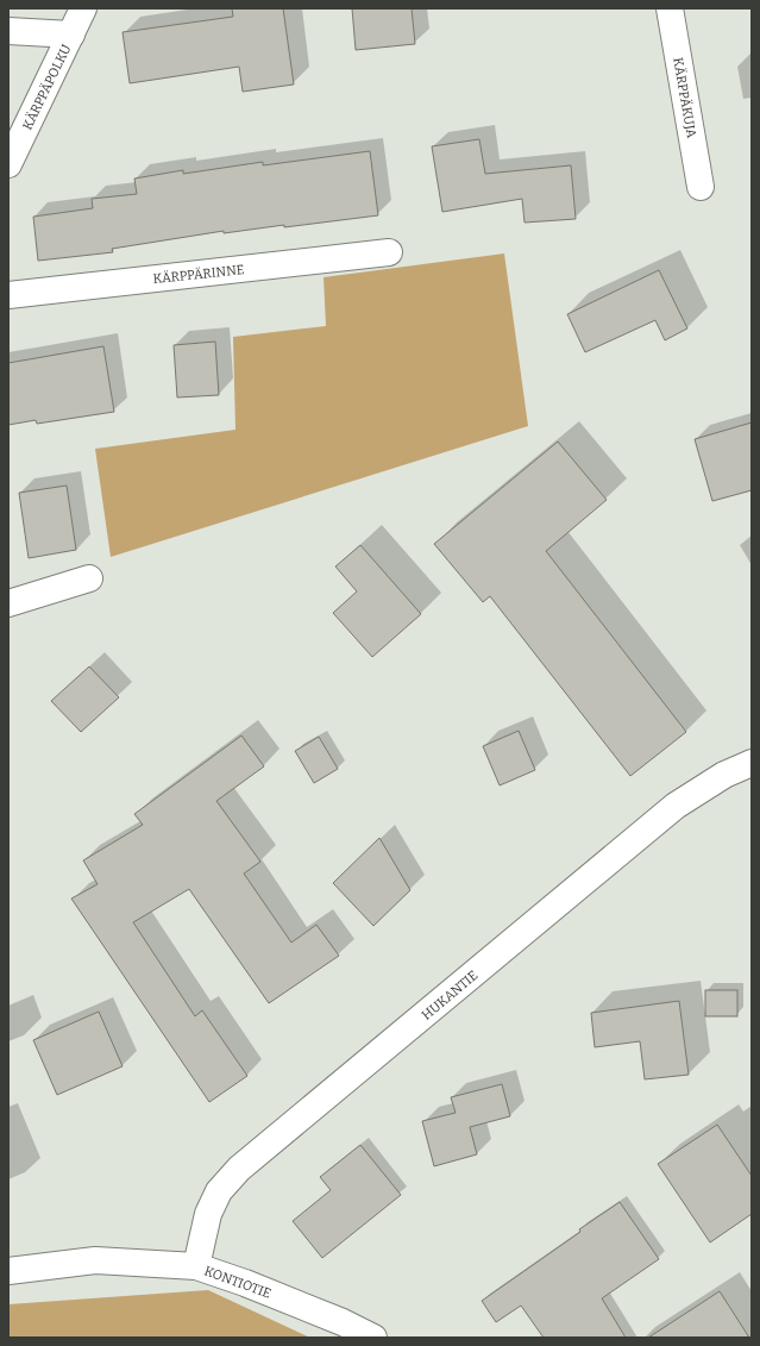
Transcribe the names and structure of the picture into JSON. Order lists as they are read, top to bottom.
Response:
{
  "streets": {
    "street": [
      "KÄRPPÄPOLKU",
      "KÄRPPÄKUJA",
      "KÄRPPÄRINNE",
      "HUKANTIE",
      "KONTIOTIE"
    ]
  },
  "crossings": [
    ["HUKANTIE", "KONTIOTIE"]
  ]
}
